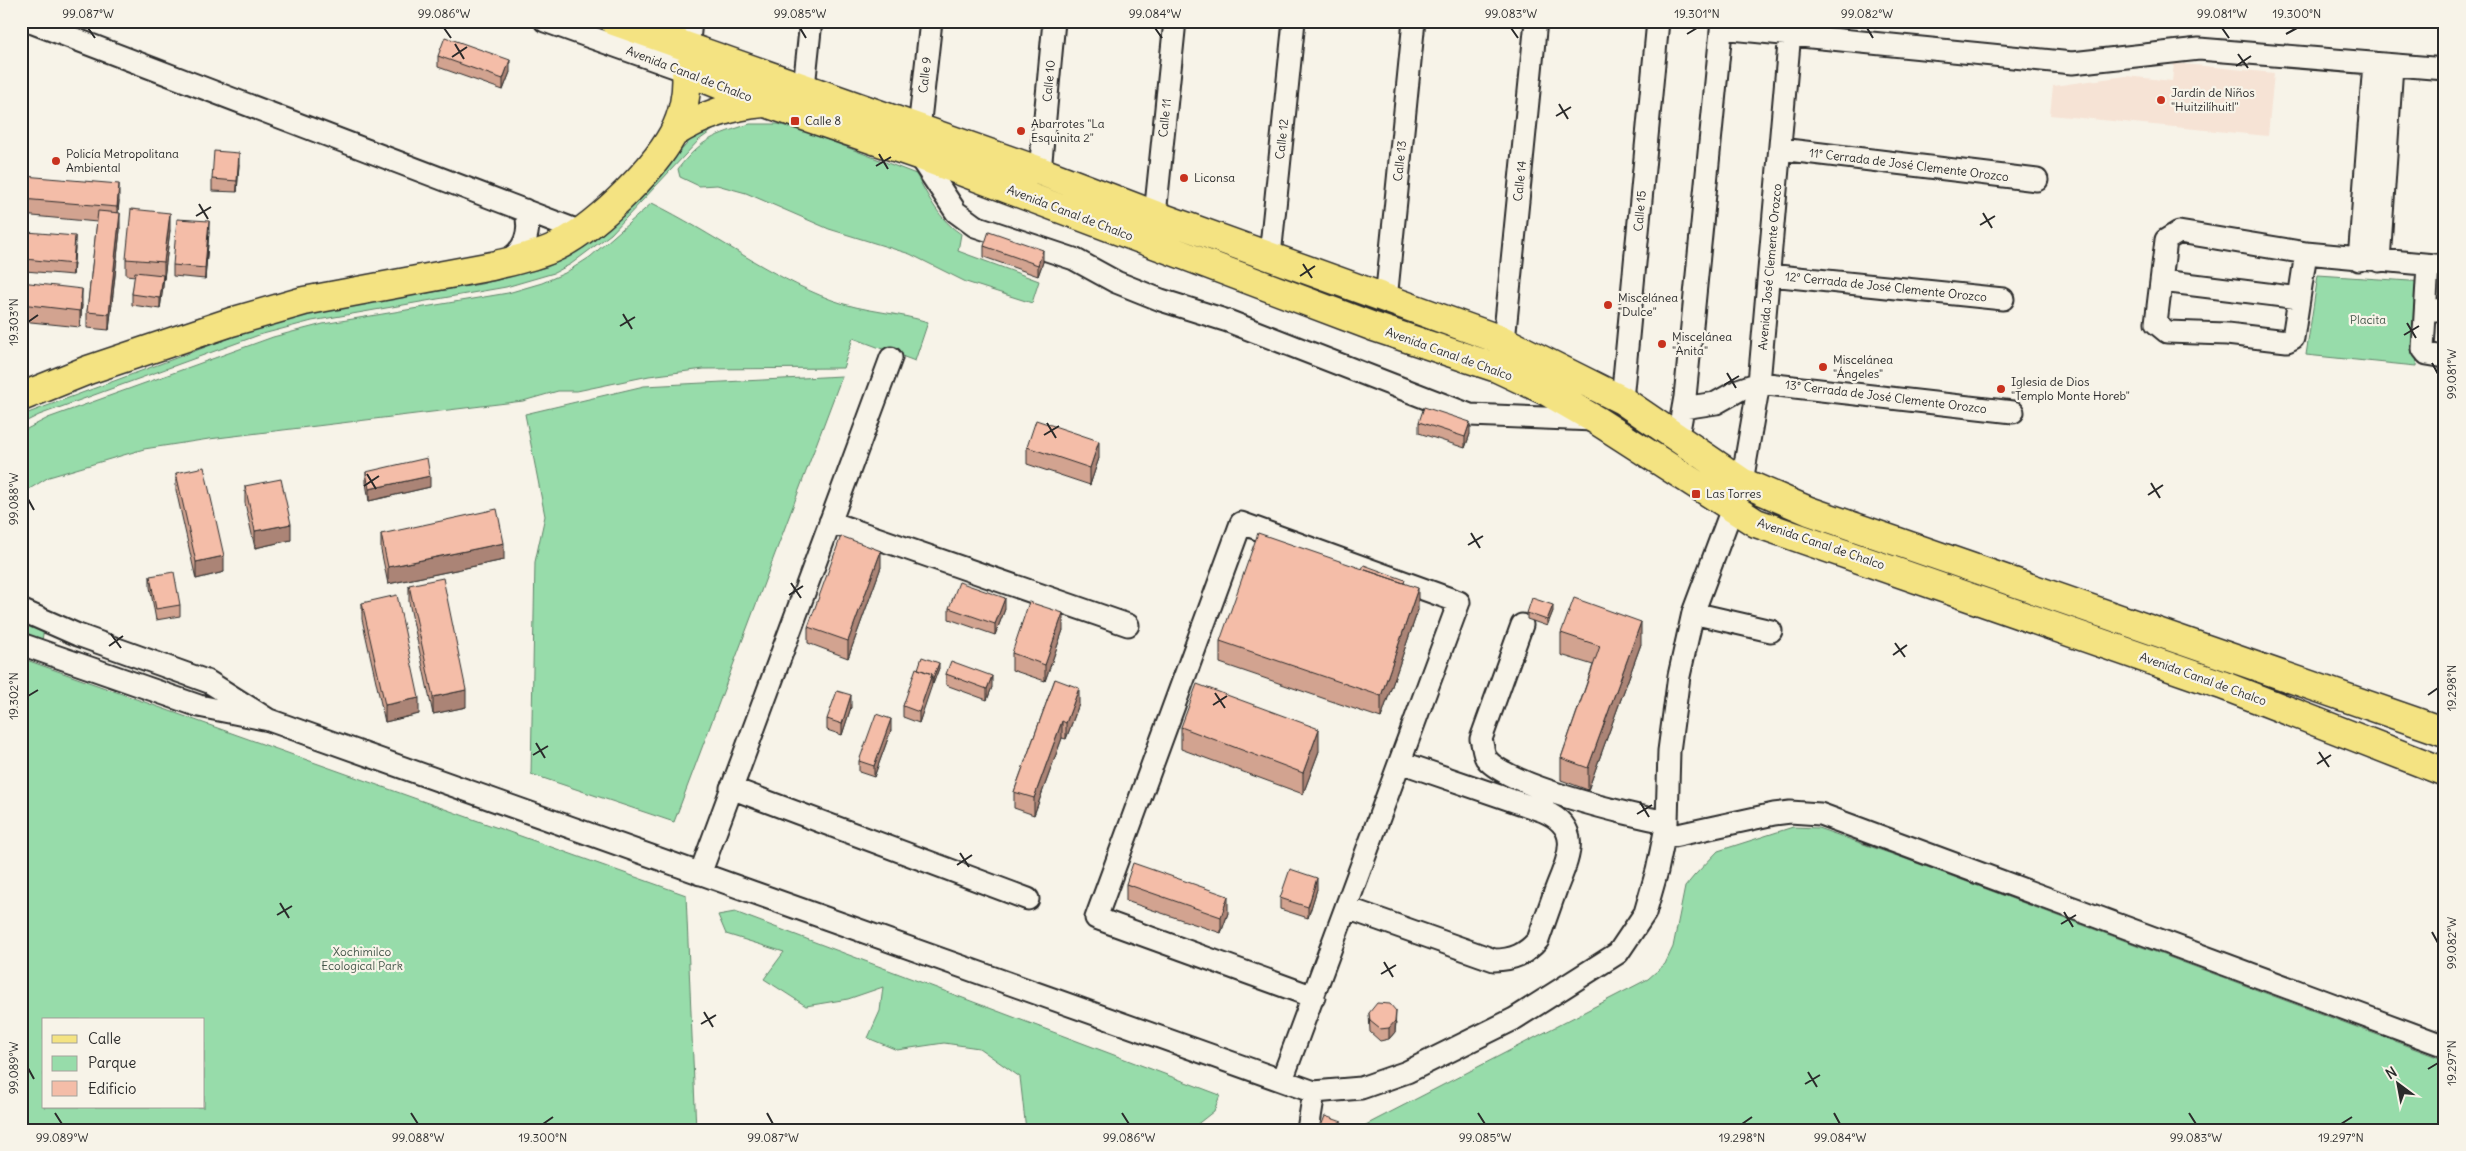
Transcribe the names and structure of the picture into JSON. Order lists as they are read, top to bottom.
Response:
{
  "streets": {
    "main road": ["Avenida Canal de Chalco"],
    "street": [
      "Calle 9",
      "Calle 10",
      "Calle 11",
      "Calle 12",
      "Calle 13",
      "11° Cerrada de José Clemente Orozco",
      "Calle 14",
      "Calle 15",
      "Avenida José Clemente Orozco",
      "12° Cerrada de José Clemente Orozco",
      "13° Cerrada de José Clemente Orozco"
    ]
  },
  "crossings": [
    ["Avenida Canal de Chalco", "Calle 9"],
    ["Avenida Canal de Chalco", "Calle 10"],
    ["Avenida Canal de Chalco", "Calle 11"],
    ["Avenida Canal de Chalco", "Calle 12"],
    ["Avenida Canal de Chalco", "Calle 13"],
    ["Avenida Canal de Chalco", "Calle 14"],
    ["Avenida Canal de Chalco", "Calle 15"],
    ["Avenida Canal de Chalco", "Avenida José Clemente Orozco"],
    ["11° Cerrada de José Clemente Orozco", "Avenida José Clemente Orozco"],
    ["Avenida José Clemente Orozco", "12° Cerrada de José Clemente Orozco"],
    ["Avenida José Clemente Orozco", "13° Cerrada de José Clemente Orozco"]
  ],
  "parks": ["Placita", "Xochimilco Ecological Park"],
  "places": {
    "other": [
      "Jardín de Niños \"Huitzilíhuitl\"",
      "Abarrotes \"La Esquinita 2\"",
      "Policía Metropolitana Ambiental",
      "Liconsa",
      "Miscelánea \"Dulce\"",
      "Miscelánea \"Anita\"",
      "Miscelánea \"Ángeles\"",
      "Iglesia de Dios \"Templo Monte Horeb\""
    ],
    "transit": ["Calle 8", "Las Torres"]
  },
  "legend": ["Calle", "Parque", "Edificio"],
  "north": "top left",
  "coordinates": [
    "99.087°W",
    "99.086°W",
    "99.085°W",
    "99.084°W",
    "99.083°W",
    "19.301°N",
    "99.082°W",
    "99.081°W",
    "19.300°N",
    "19.303°N",
    "99.088°W",
    "19.298°N",
    "19.302°N",
    "19.297°N",
    "99.089°W"
  ]
}
